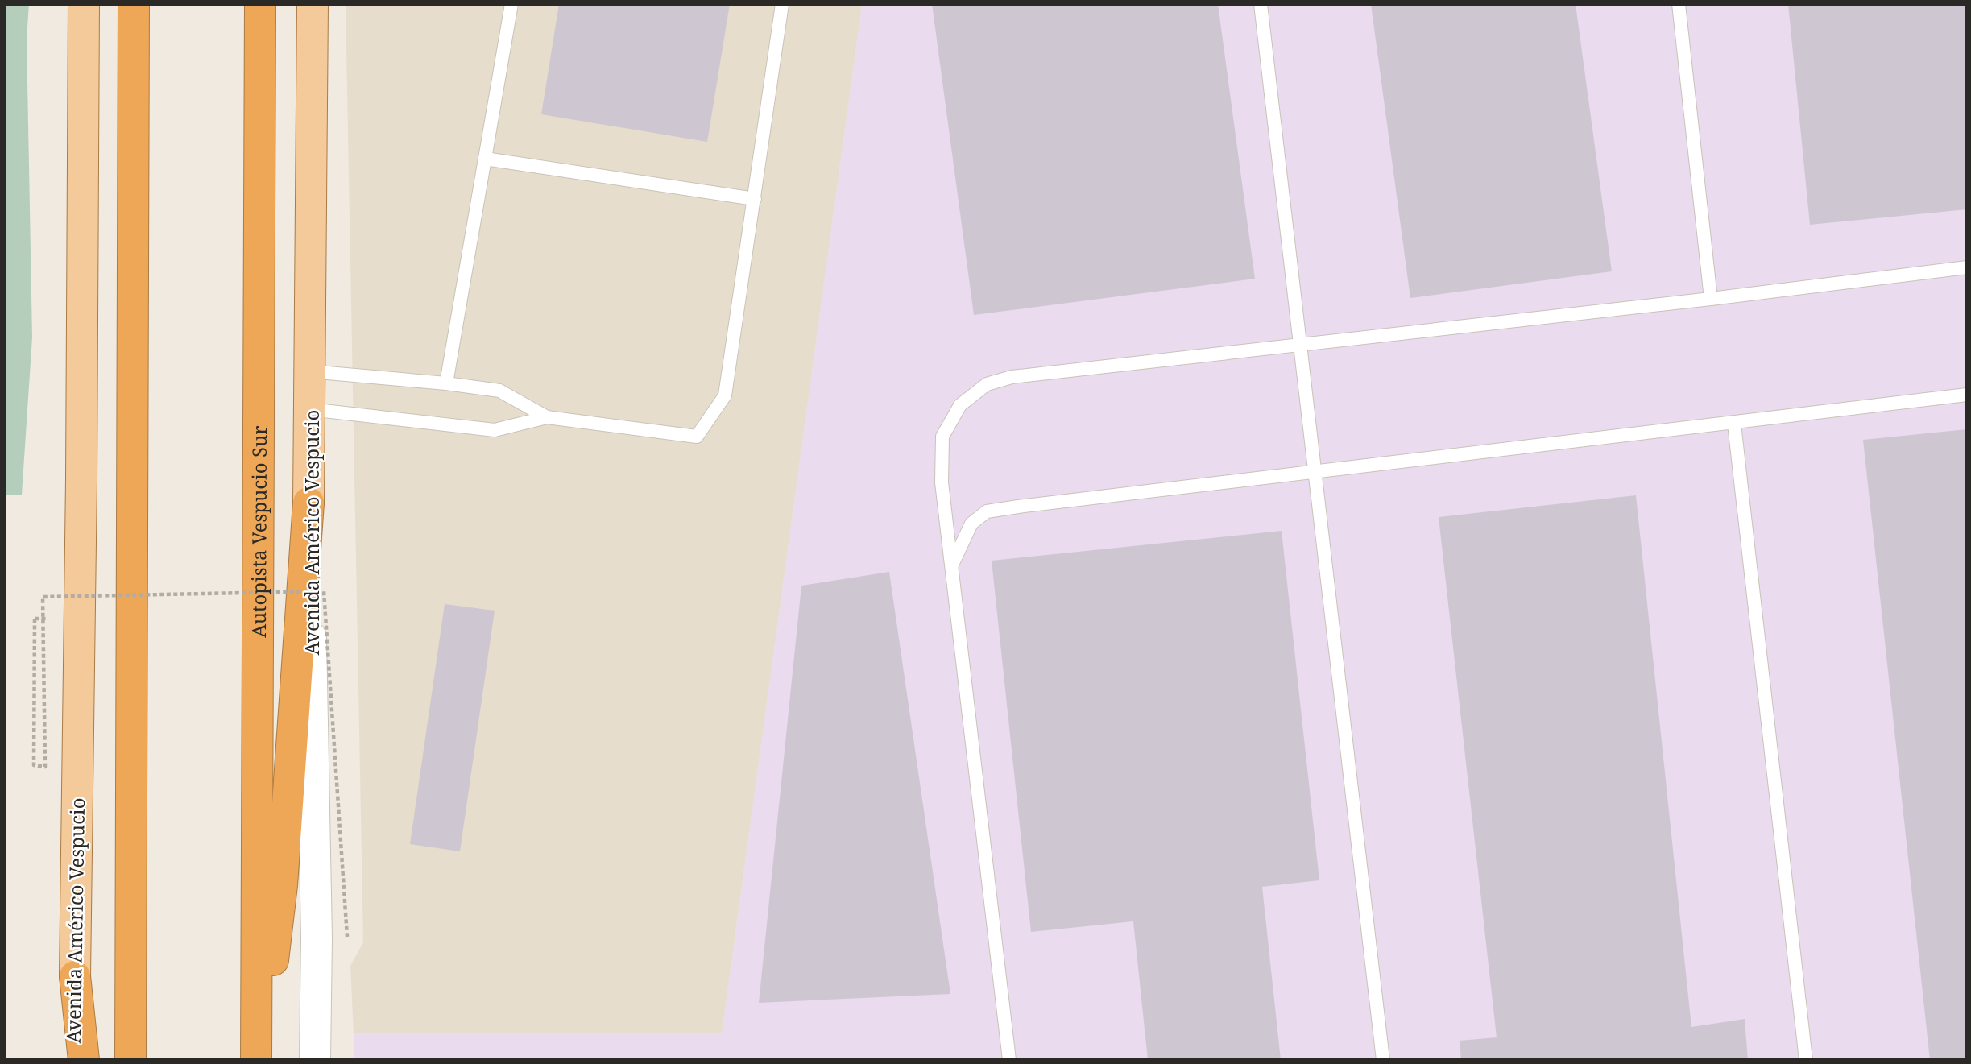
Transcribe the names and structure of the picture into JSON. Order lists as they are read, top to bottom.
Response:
{
  "streets": {
    "highway": ["Autopista Vespucio Sur"],
    "main road": ["Avenida Américo Vespucio"]
  }
}
